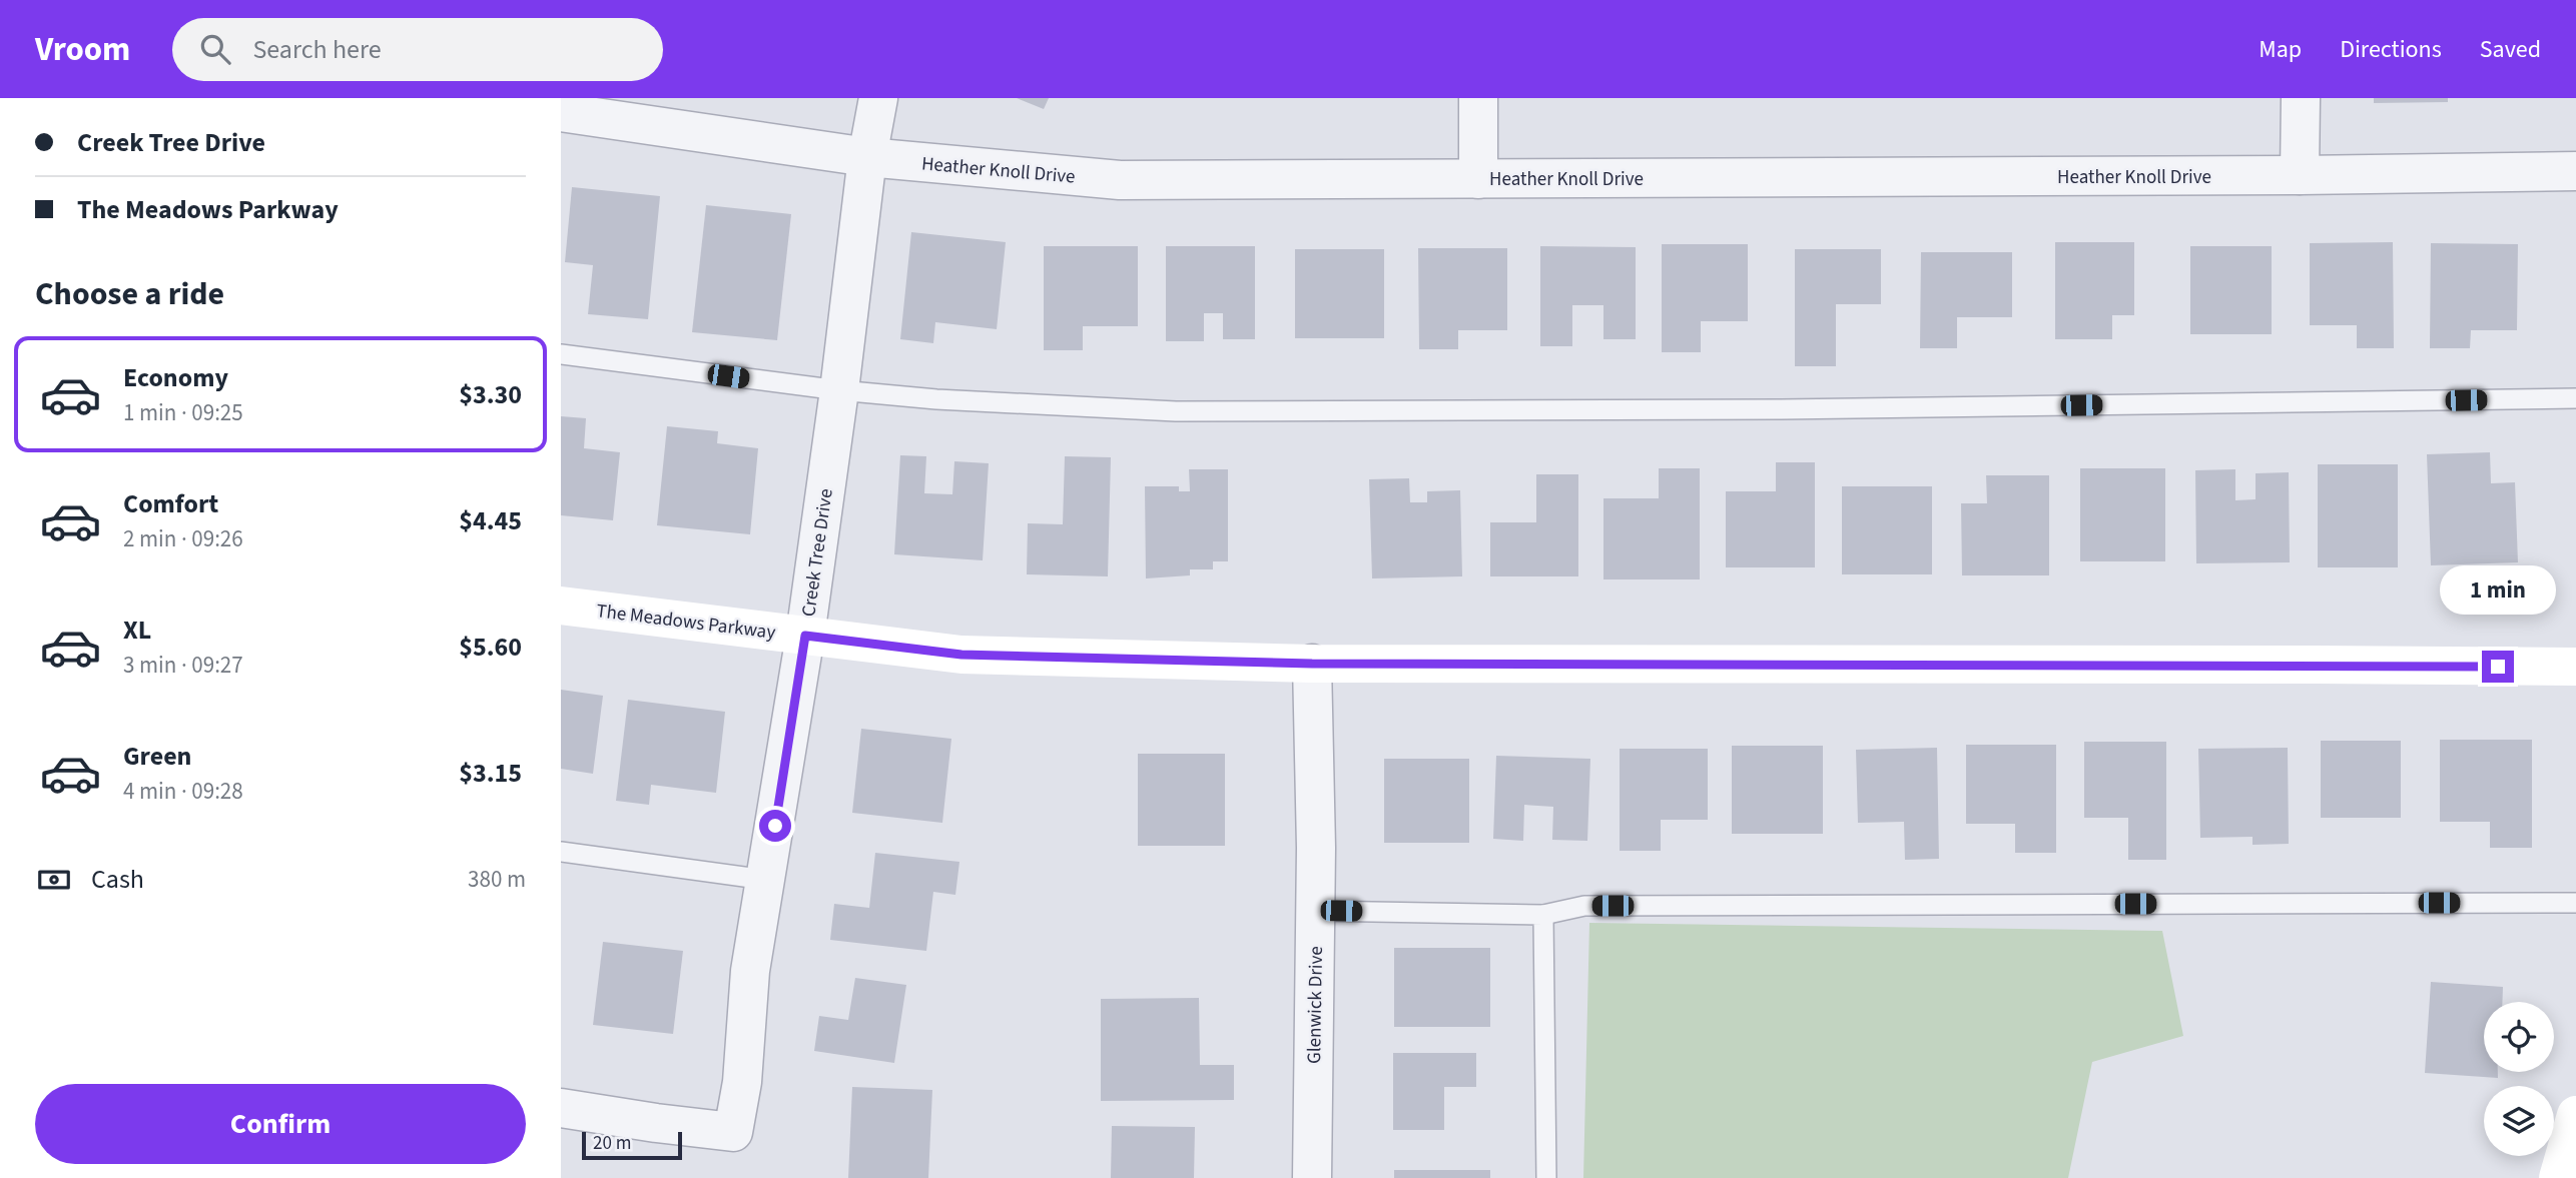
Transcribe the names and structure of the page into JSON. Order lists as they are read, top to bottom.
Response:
{
  "streets": {
    "street": [
      "Heather Knoll Drive",
      "Creek Tree Drive",
      "The Meadows Parkway",
      "Glenwick Drive"
    ]
  },
  "crossings": [
    ["Heather Knoll Drive", "Creek Tree Drive"],
    ["Creek Tree Drive", "The Meadows Parkway"],
    ["The Meadows Parkway", "Glenwick Drive"]
  ],
  "scale_bar": "20 m",
  "page": {
    "header": "Vroom",
    "search": "Search here",
    "nav": ["Map", "Directions", "Saved"],
    "banner": ["Creek Tree Drive", "The Meadows Parkway"],
    "heading": "Choose a ride",
    "list": [
      {
        "name": "Economy",
        "note": "1 min · 09:25",
        "value": "$3.30"
      },
      {
        "name": "Comfort",
        "note": "2 min · 09:26",
        "value": "$4.45"
      },
      {
        "name": "XL",
        "note": "3 min · 09:27",
        "value": "$5.60"
      },
      {
        "name": "Green",
        "note": "4 min · 09:28",
        "value": "$3.15"
      }
    ],
    "bubble": "1 min",
    "pay": ["Cash", "380 m"],
    "buttons": "Confirm",
    "scale": "20 m"
  }
}
